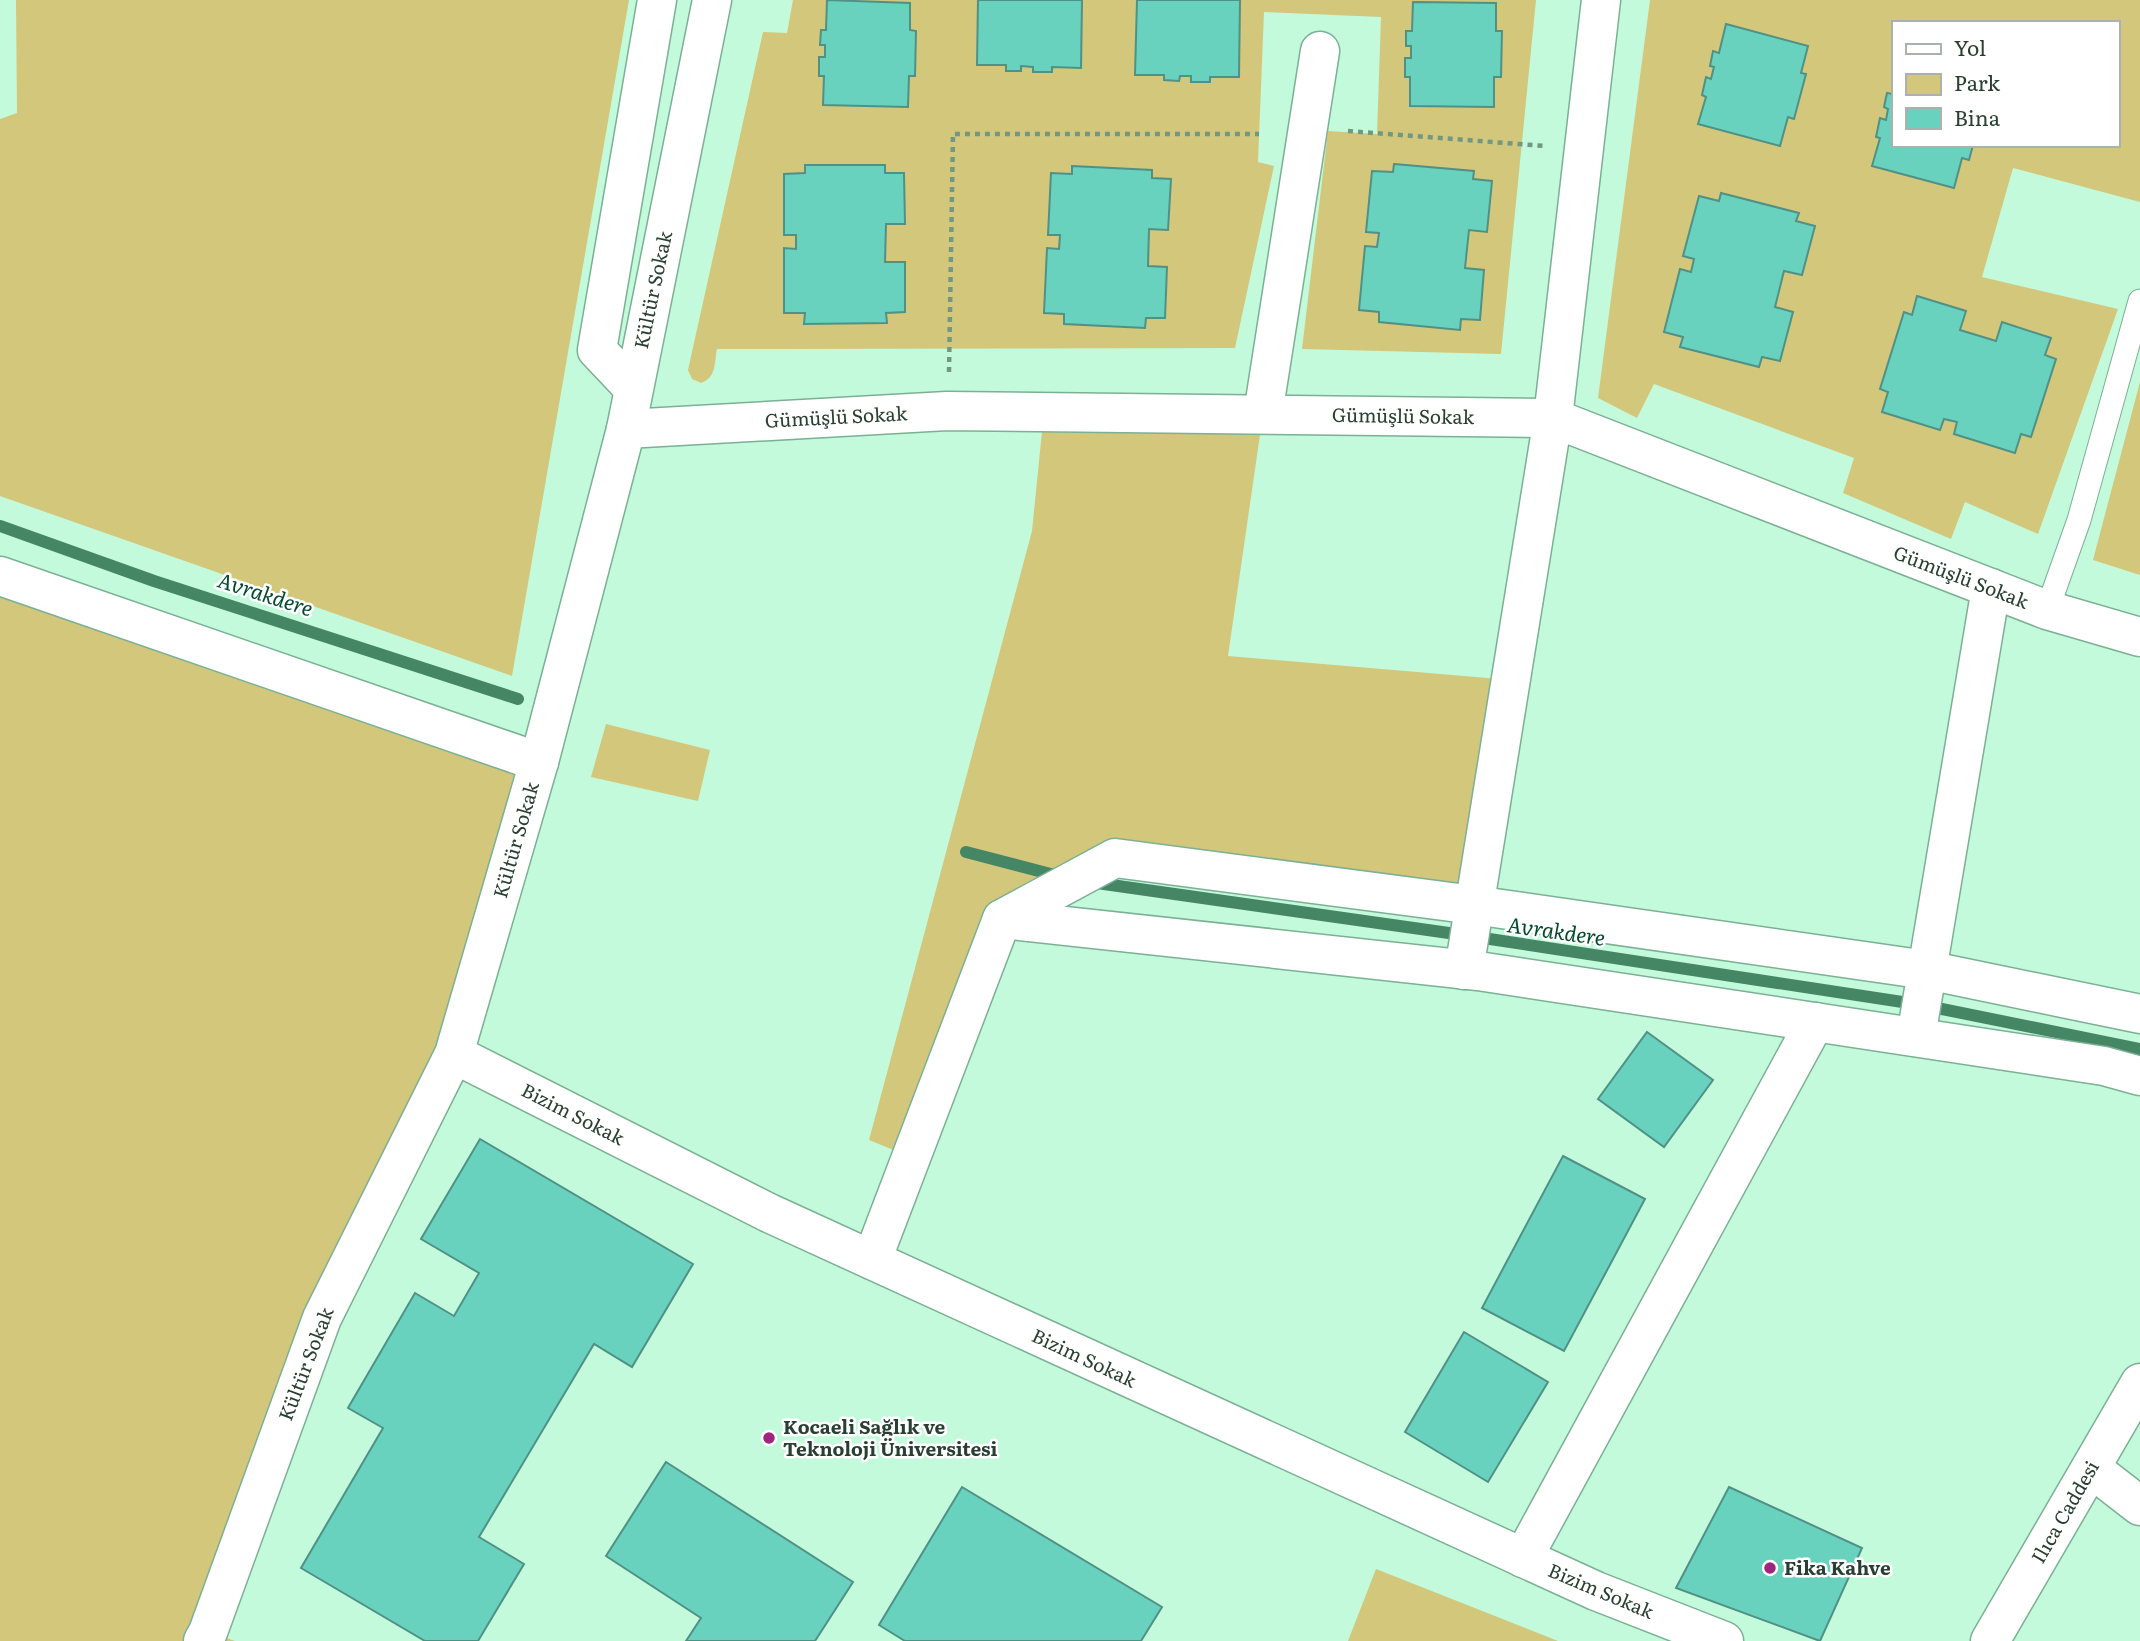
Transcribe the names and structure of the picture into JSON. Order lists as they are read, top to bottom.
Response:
{
  "streets": {
    "street": [
      "Kültür Sokak",
      "Gümüşlü Sokak",
      "Bizim Sokak",
      "Ilıca Caddesi"
    ]
  },
  "crossings": [
    ["Kültür Sokak", "Gümüşlü Sokak"],
    ["Kültür Sokak", "Bizim Sokak"]
  ],
  "water": ["Avrakdere"],
  "places": ["Kocaeli Sağlık ve Teknoloji Üniversitesi", "Fika Kahve"],
  "legend": ["Yol", "Park", "Bina"]
}
